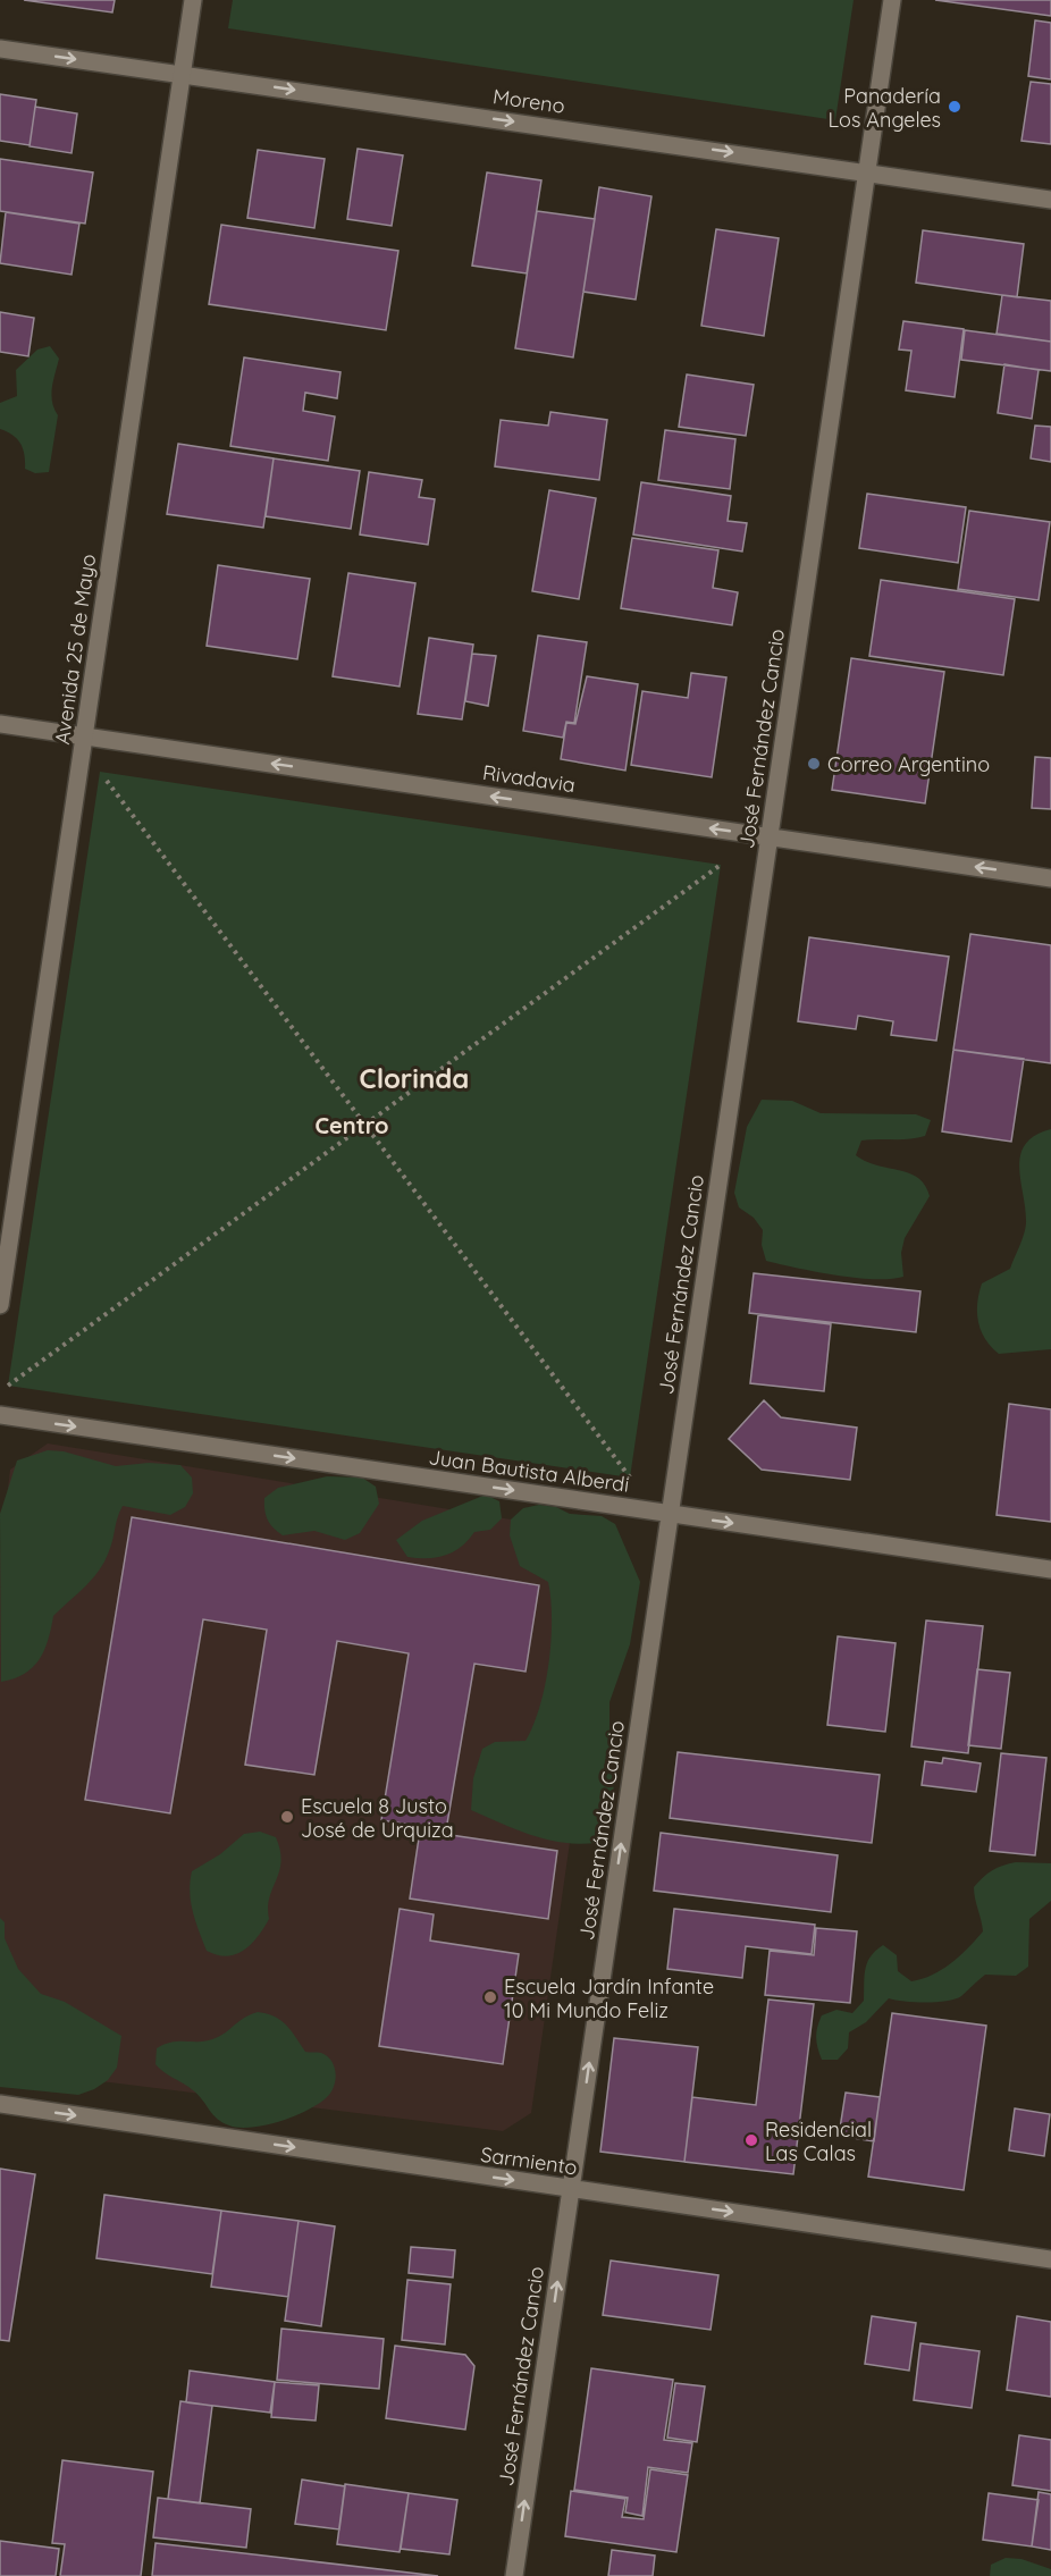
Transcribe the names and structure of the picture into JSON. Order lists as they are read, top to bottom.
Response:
{
  "streets": {
    "street": [
      "Moreno",
      "Avenida 25 de Mayo",
      "José Fernández Cancio",
      "Rivadavia",
      "Juan Bautista Alberdi",
      "Sarmiento"
    ]
  },
  "crossings": [
    ["Moreno", "Avenida 25 de Mayo"],
    ["Moreno", "José Fernández Cancio"],
    ["Avenida 25 de Mayo", "Rivadavia"],
    ["José Fernández Cancio", "Rivadavia"],
    ["José Fernández Cancio", "Juan Bautista Alberdi"],
    ["José Fernández Cancio", "Sarmiento"]
  ],
  "one_way": [
    "Moreno",
    "José Fernández Cancio",
    "Rivadavia",
    "Juan Bautista Alberdi",
    "Sarmiento"
  ],
  "districts": ["Clorinda", "Centro"],
  "places": [
    "Panadería Los Angeles",
    "Correo Argentino",
    "Escuela 8 Justo José de Urquiza",
    "Escuela Jardín Infante 10 Mi Mundo Feliz",
    "Residencial Las Calas"
  ]
}
